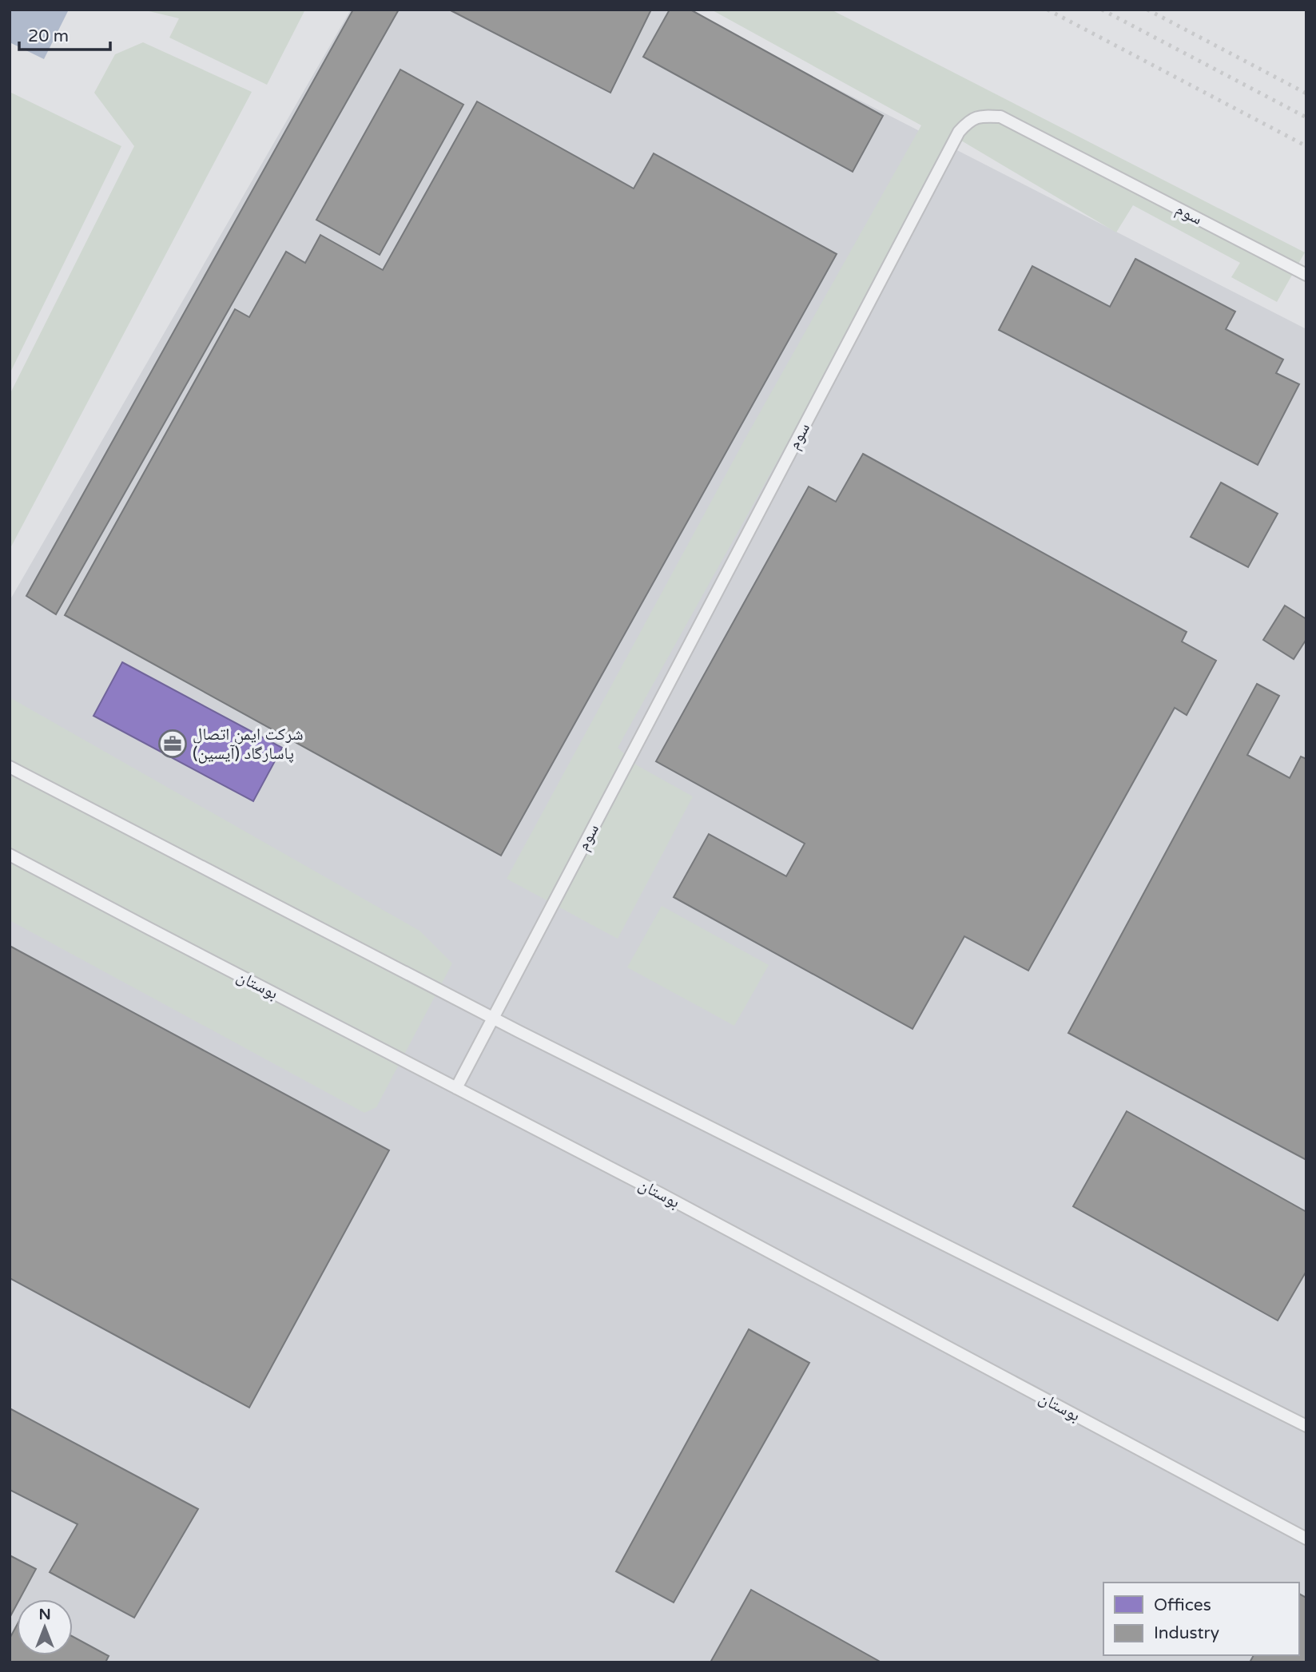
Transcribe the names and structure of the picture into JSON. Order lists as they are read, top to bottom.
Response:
{
  "streets": {
    "lane": ["سوم", "بوستان"]
  },
  "crossings": [
    ["سوم", "بوستان"]
  ],
  "places": {
    "office": ["شرکت ایمن اتصال پاسارگاد (آیسین)"]
  },
  "legend": ["Offices", "Industry"],
  "scale_bar": "20 m",
  "north": "top"
}
